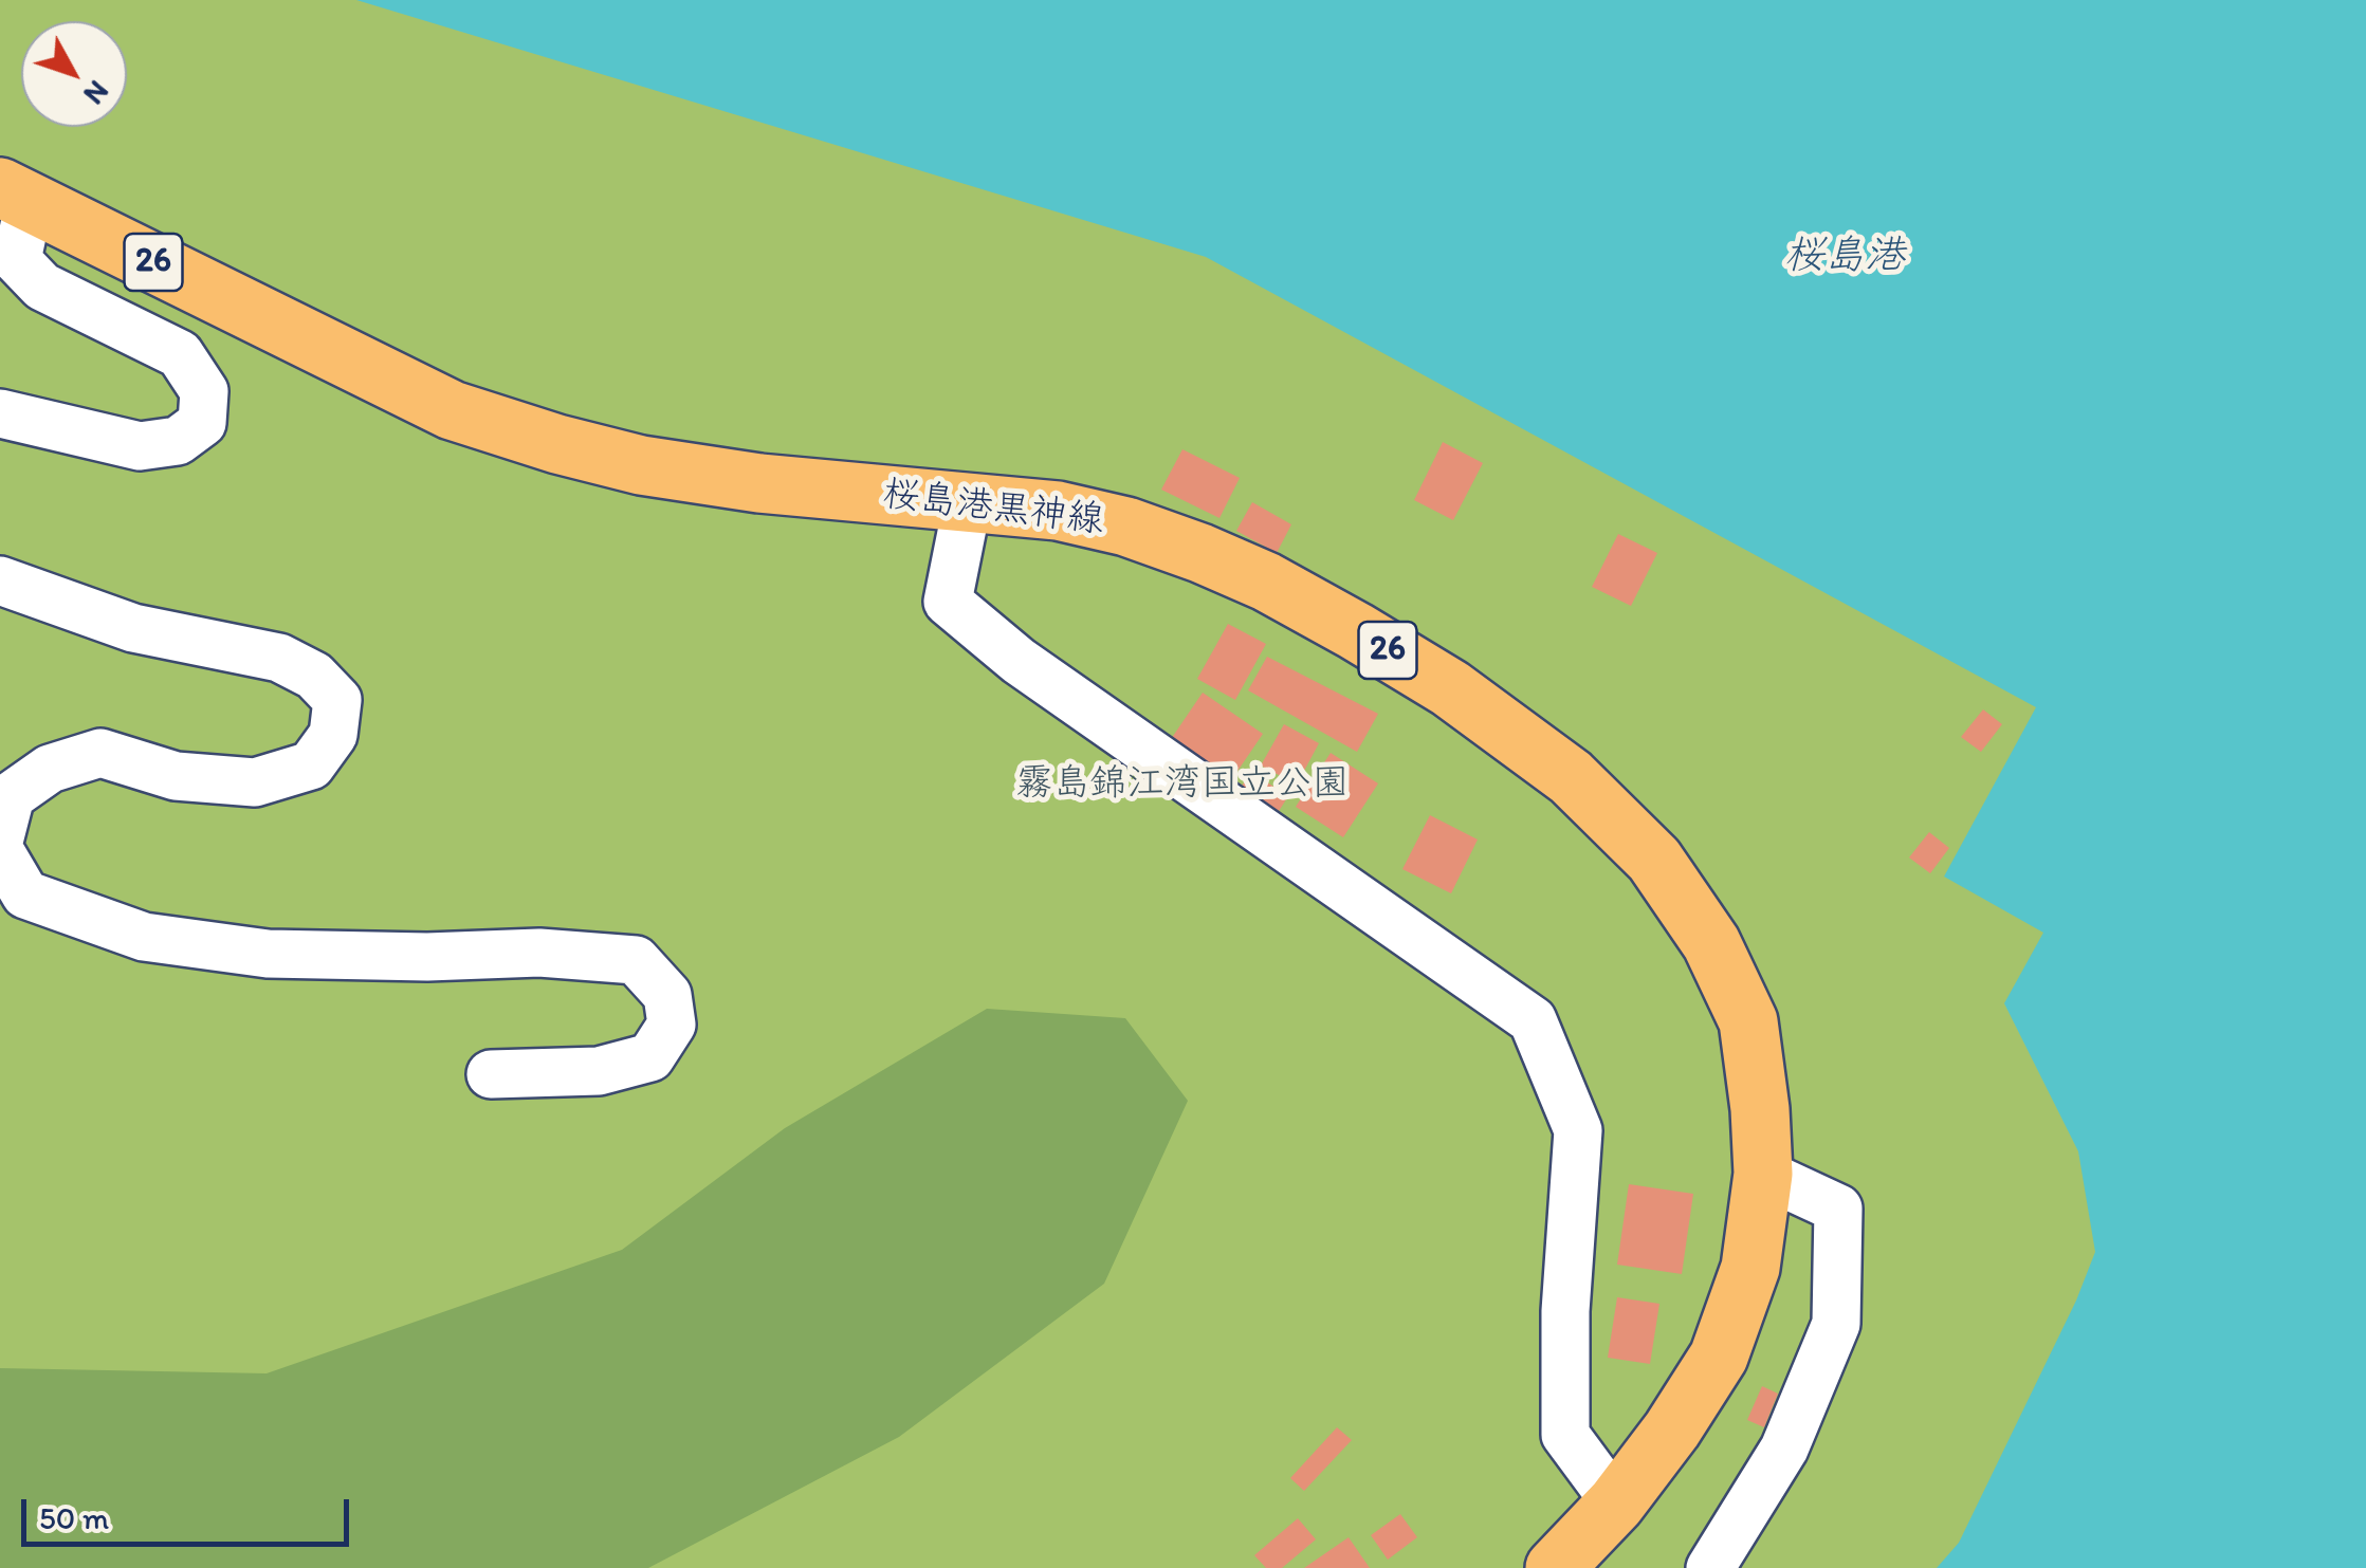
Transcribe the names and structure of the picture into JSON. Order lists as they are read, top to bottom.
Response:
{
  "streets": {
    "main road": ["26", "桜島港黒神線"]
  },
  "water": ["桜島港"],
  "parks": ["霧島錦江湾国立公園"],
  "scale_bar": "50 m",
  "north": "bottom right"
}
